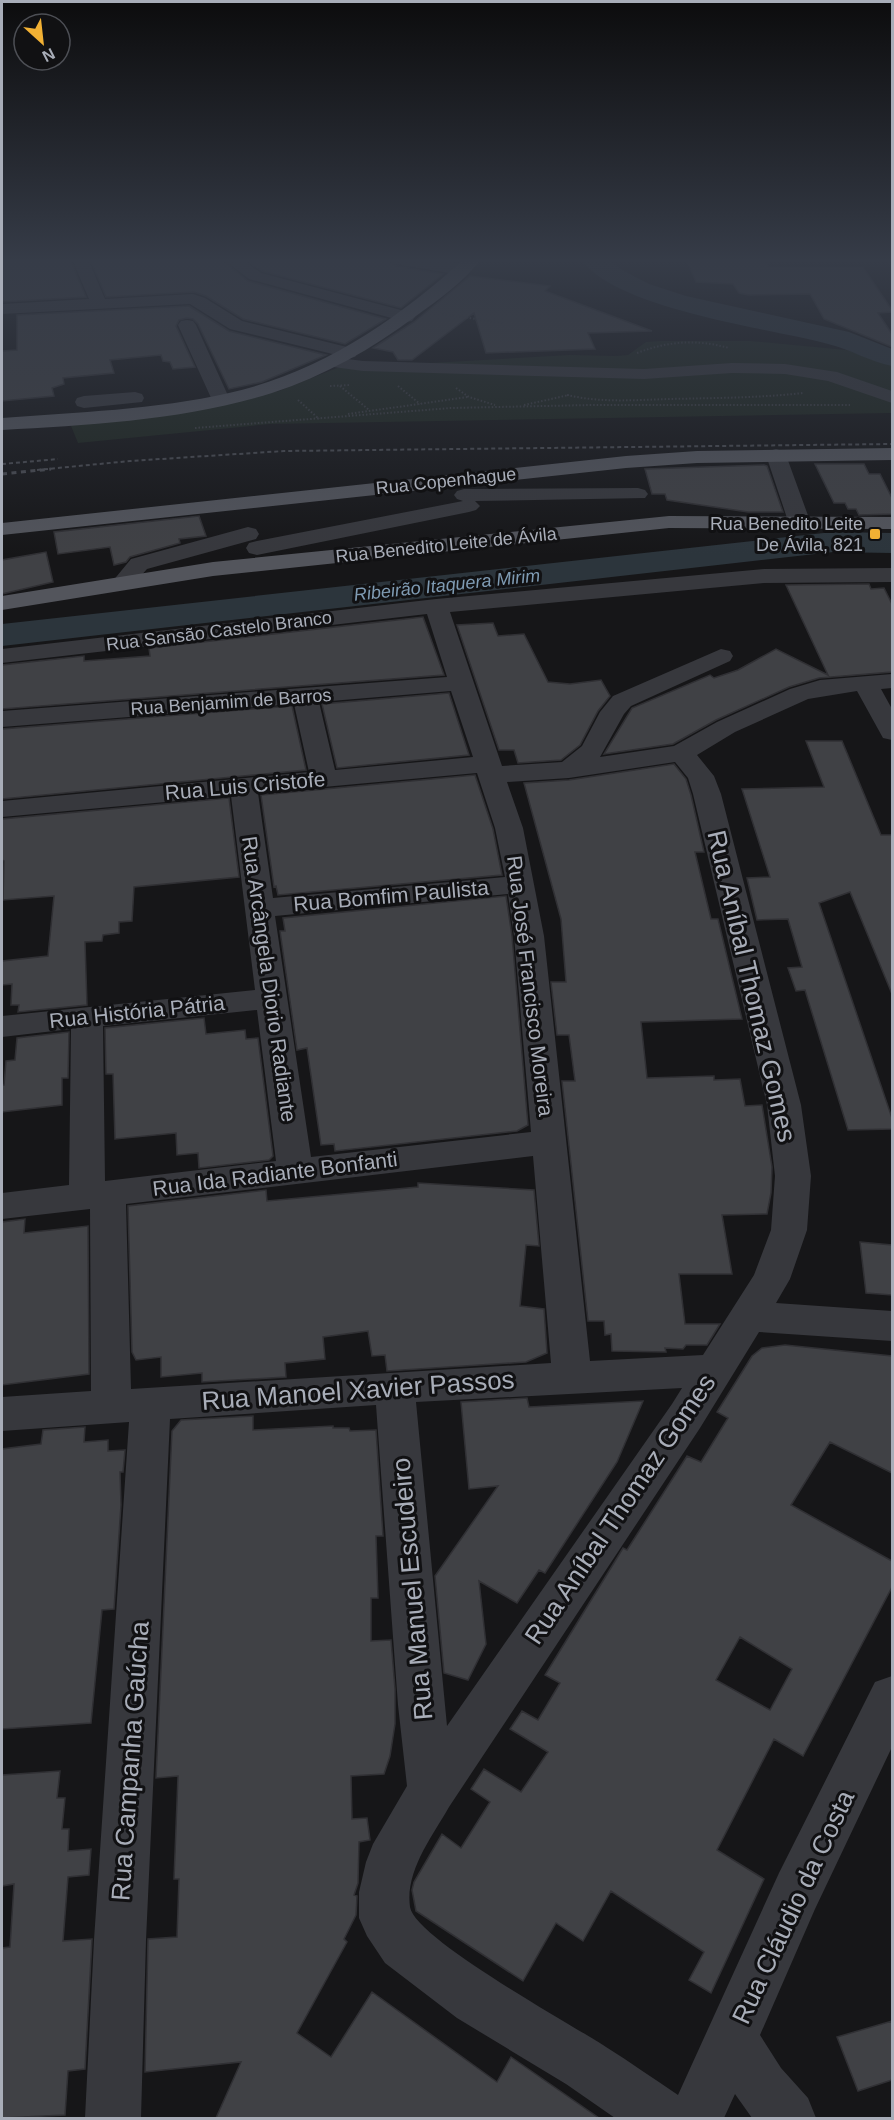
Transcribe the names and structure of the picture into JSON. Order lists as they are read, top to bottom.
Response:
{
  "streets": {
    "main road": ["Rua Copenhague", "Rua Benedito Leite de Ávila"],
    "street": [
      "Rua Sansão Castelo Branco",
      "Rua Benjamim de Barros",
      "Rua Luis Cristofe",
      "Rua Bomfim Paulista",
      "Rua Arcângela Diorio Radiante",
      "Rua José Francisco Moreira",
      "Rua Aníbal Thomaz Gomes",
      "Rua História Pátria",
      "Rua Ida Radiante Bonfanti",
      "Rua Manoel Xavier Passos",
      "Rua Manuel Escudeiro",
      "Rua Campanha Gaúcha",
      "Rua Cláudio da Costa"
    ]
  },
  "crossings": [
    ["Rua Sansão Castelo Branco", "Rua José Francisco Moreira"],
    ["Rua Benjamim de Barros", "Rua José Francisco Moreira"],
    ["Rua Luis Cristofe", "Rua Arcângela Diorio Radiante"],
    ["Rua Luis Cristofe", "Rua José Francisco Moreira"],
    ["Rua Luis Cristofe", "Rua Aníbal Thomaz Gomes"],
    ["Rua Bomfim Paulista", "Rua Arcângela Diorio Radiante"],
    ["Rua Bomfim Paulista", "Rua José Francisco Moreira"],
    ["Rua Arcângela Diorio Radiante", "Rua História Pátria"],
    ["Rua Arcângela Diorio Radiante", "Rua Ida Radiante Bonfanti"],
    ["Rua José Francisco Moreira", "Rua Ida Radiante Bonfanti"],
    ["Rua José Francisco Moreira", "Rua Manoel Xavier Passos"],
    ["Rua Aníbal Thomaz Gomes", "Rua Manoel Xavier Passos"],
    ["Rua Aníbal Thomaz Gomes", "Rua Manuel Escudeiro"],
    ["Rua História Pátria", "Rua Campanha Gaúcha"],
    ["Rua Ida Radiante Bonfanti", "Rua Campanha Gaúcha"],
    ["Rua Manoel Xavier Passos", "Rua Manuel Escudeiro"],
    ["Rua Manoel Xavier Passos", "Rua Campanha Gaúcha"]
  ],
  "water": ["Ribeirão Itaquera Mirim"],
  "places": {
    "transit": ["Rua Benedito Leite De Ávila, 821"]
  },
  "north": "bottom right"
}
